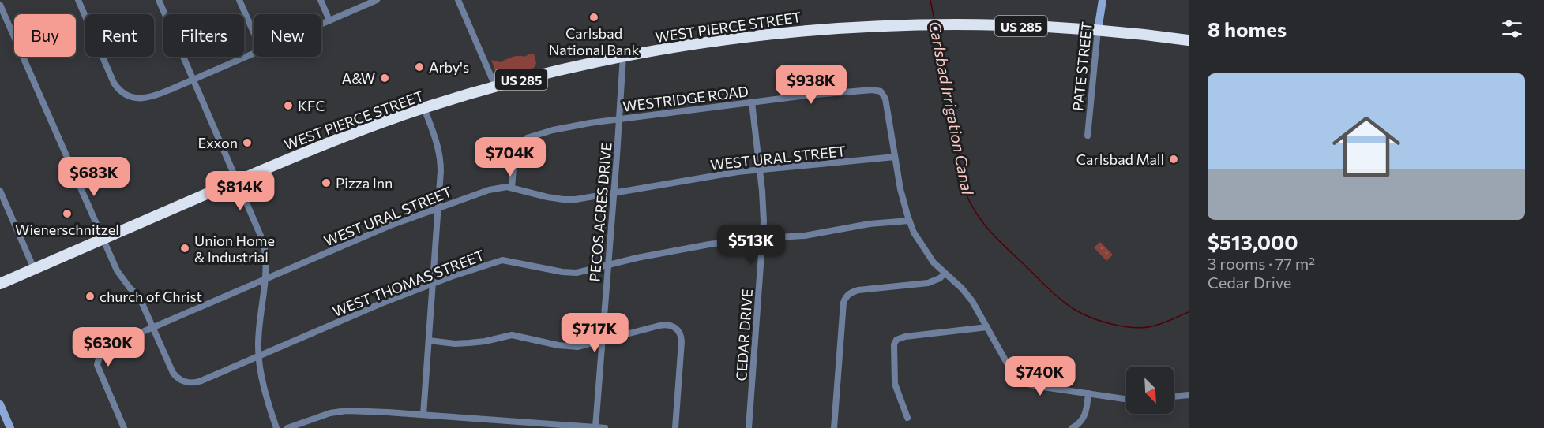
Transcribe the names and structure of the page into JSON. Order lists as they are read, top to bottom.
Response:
{
  "streets": {
    "highway": ["US 285", "WEST PIERCE STREET"],
    "street": [
      "PATE STREET",
      "WESTRIDGE ROAD",
      "WEST URAL STREET",
      "PECOS ACRES DRIVE",
      "WEST THOMAS STREET",
      "CEDAR DRIVE"
    ]
  },
  "crossings": [
    ["WEST PIERCE STREET", "PATE STREET"],
    ["WEST PIERCE STREET", "PECOS ACRES DRIVE"],
    ["WESTRIDGE ROAD", "WEST URAL STREET"],
    ["WESTRIDGE ROAD", "PECOS ACRES DRIVE"],
    ["WESTRIDGE ROAD", "WEST THOMAS STREET"],
    ["WESTRIDGE ROAD", "CEDAR DRIVE"],
    ["WEST URAL STREET", "PECOS ACRES DRIVE"],
    ["WEST URAL STREET", "WEST THOMAS STREET"],
    ["WEST URAL STREET", "CEDAR DRIVE"],
    ["PECOS ACRES DRIVE", "WEST THOMAS STREET"],
    ["WEST THOMAS STREET", "CEDAR DRIVE"]
  ],
  "water": ["Carlsbad Irrigation Canal"],
  "places": [
    "Carlsbad National Bank",
    "Arby's",
    "A&W",
    "KFC",
    "Exxon",
    "Carlsbad Mall",
    "Pizza Inn",
    "Wienerschnitzel",
    "Union Home & Industrial",
    "church of Christ"
  ],
  "north": "bottom right",
  "page": {
    "heading": "8 homes",
    "chip": [
      "Buy",
      "Rent",
      "Filters",
      "New"
    ],
    "list": [
      {
        "name": "$513,000",
        "note": "3 rooms · 77 m² · Cedar Drive"
      }
    ],
    "price": [
      "$938K",
      "$704K",
      "$683K",
      "$814K",
      "$513K",
      "$717K",
      "$630K",
      "$740K"
    ]
  }
}
